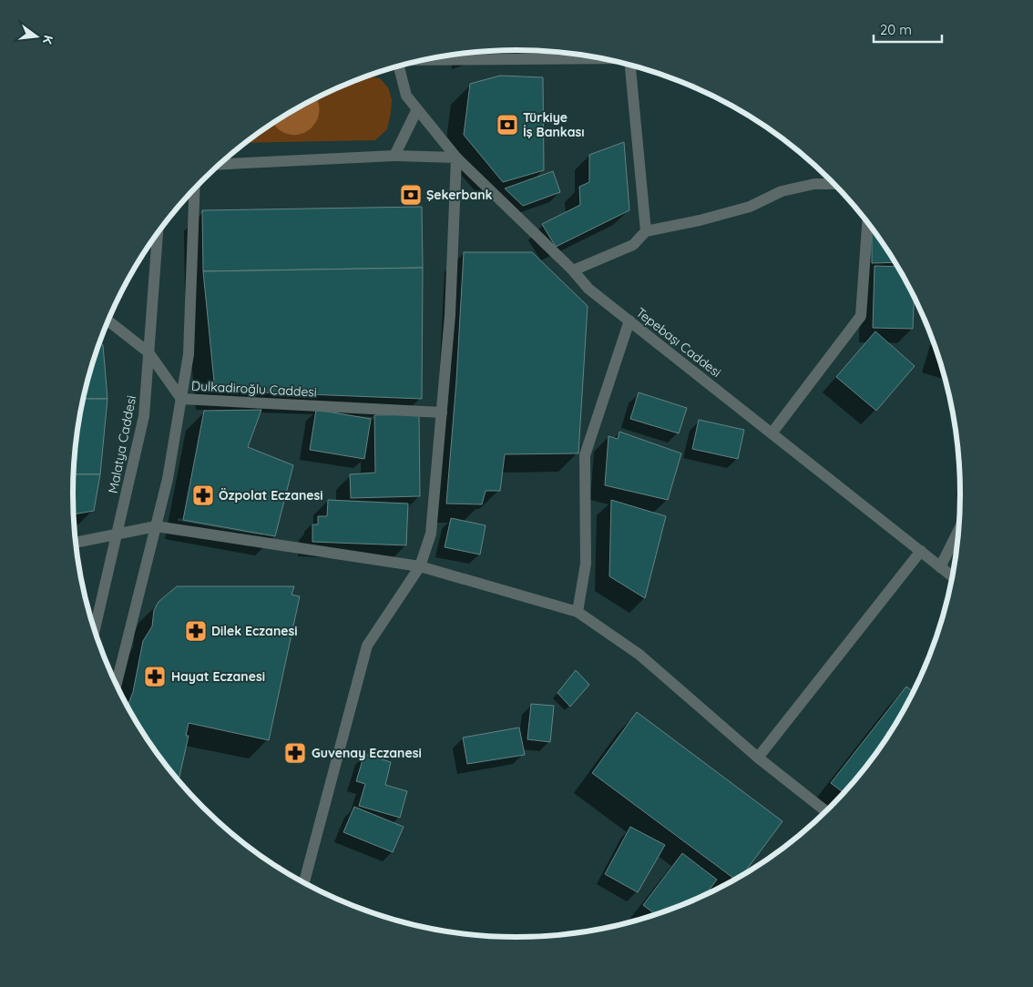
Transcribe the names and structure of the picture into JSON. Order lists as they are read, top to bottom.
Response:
{
  "streets": {
    "street": ["Tepebaşı Caddesi", "Dulkadiroğlu Caddesi", "Malatya Caddesi"]
  },
  "crossings": [
    ["Dulkadiroğlu Caddesi", "Malatya Caddesi"]
  ],
  "places": {
    "bank": ["Türkiye İş Bankası", "Şekerbank"],
    "pharmacy": [
      "Özpolat Eczanesi",
      "Dilek Eczanesi",
      "Hayat Eczanesi",
      "Guvenay Eczanesi"
    ]
  },
  "scale_bar": "20 m",
  "north": "right"
}
